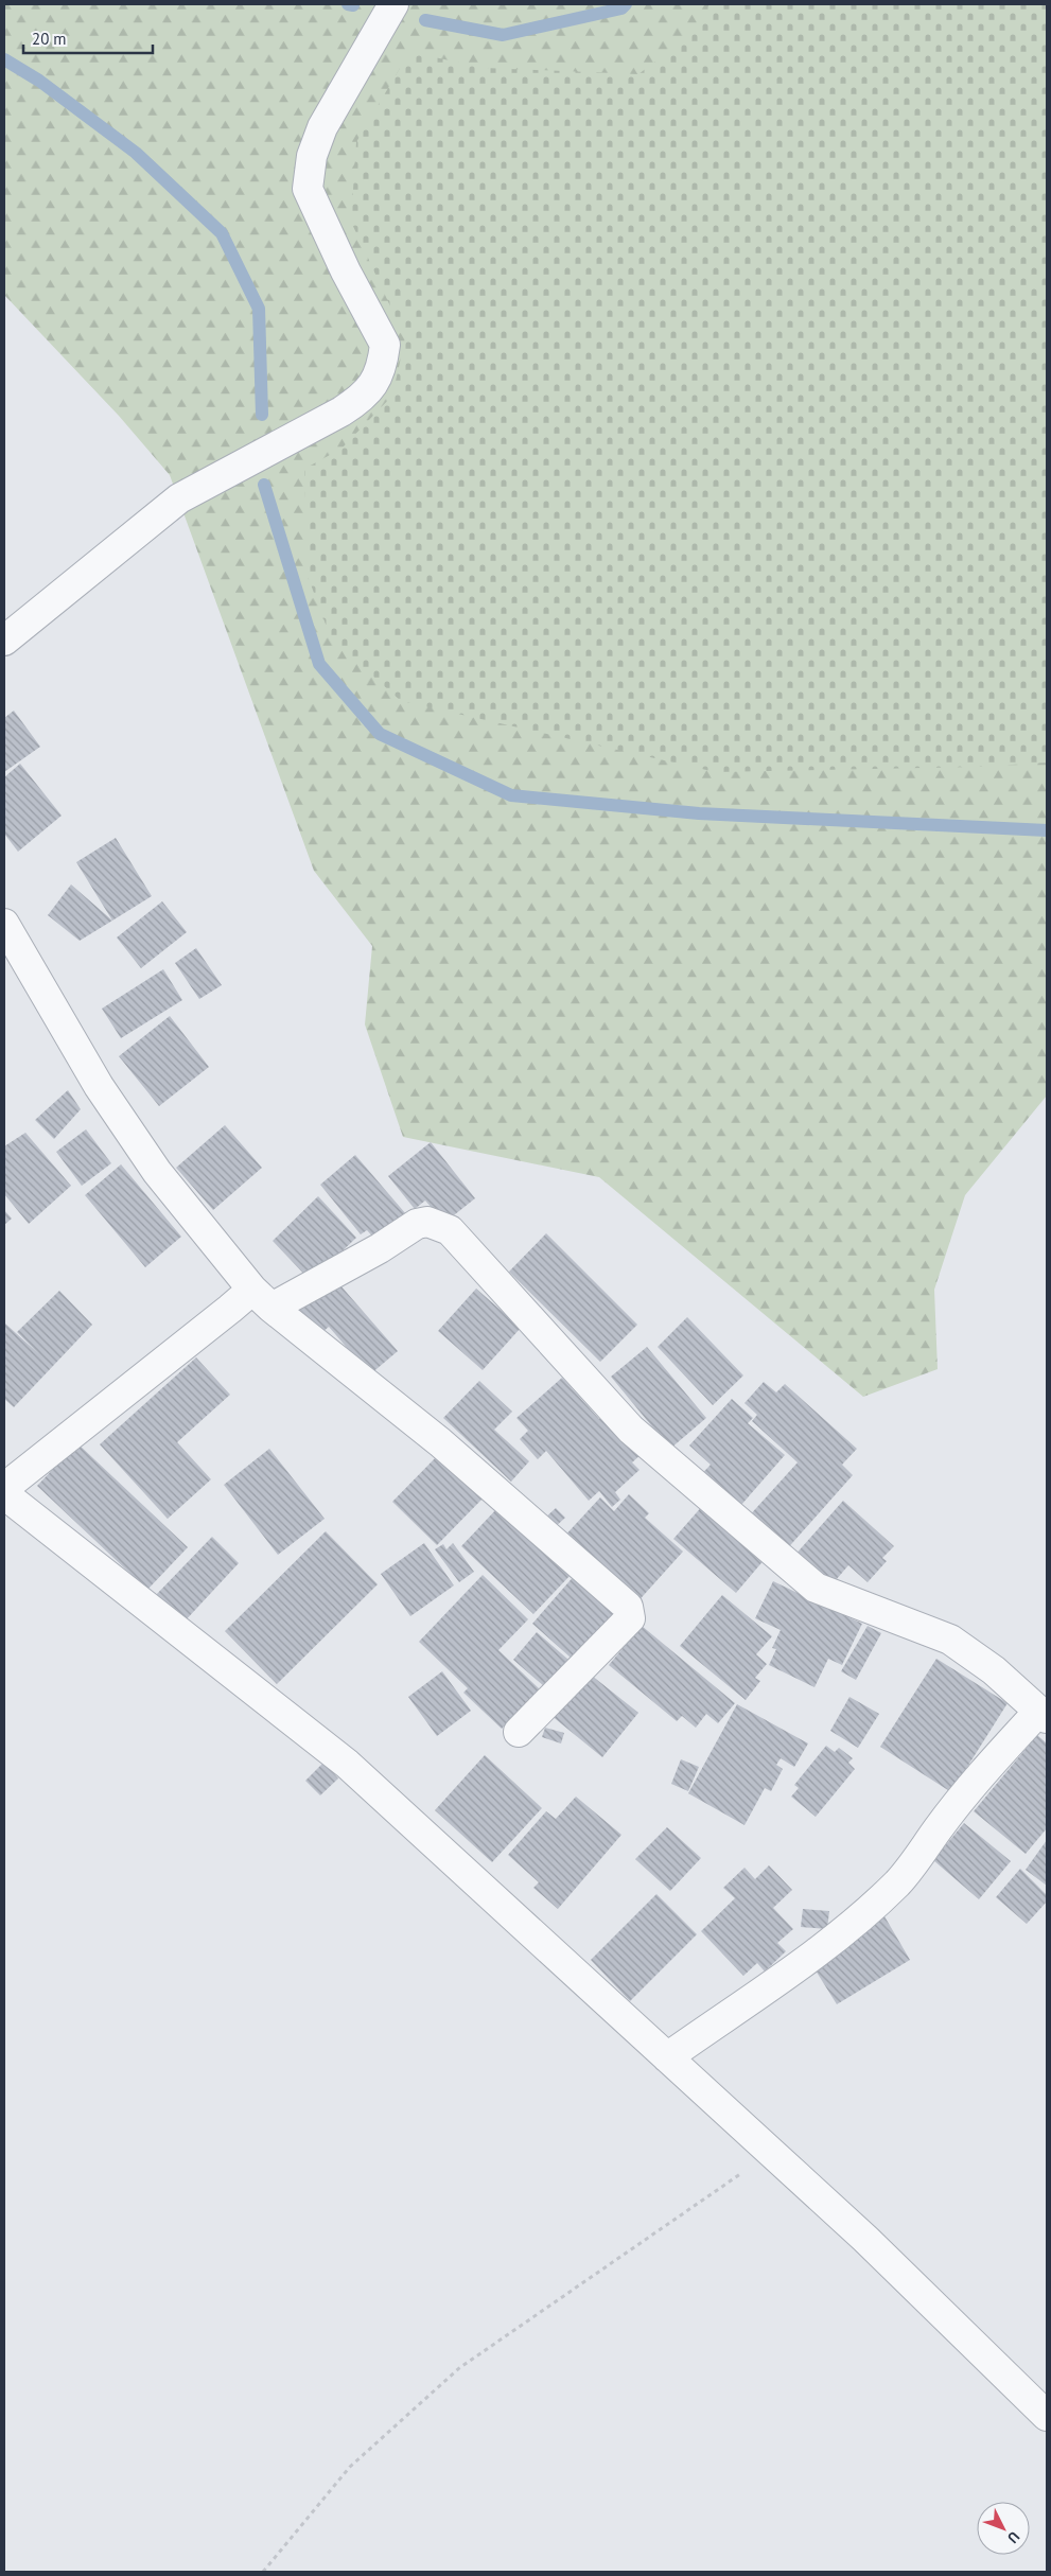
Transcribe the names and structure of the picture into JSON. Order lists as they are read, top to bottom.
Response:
{
  "scale_bar": "20 m",
  "north": "bottom right"
}
